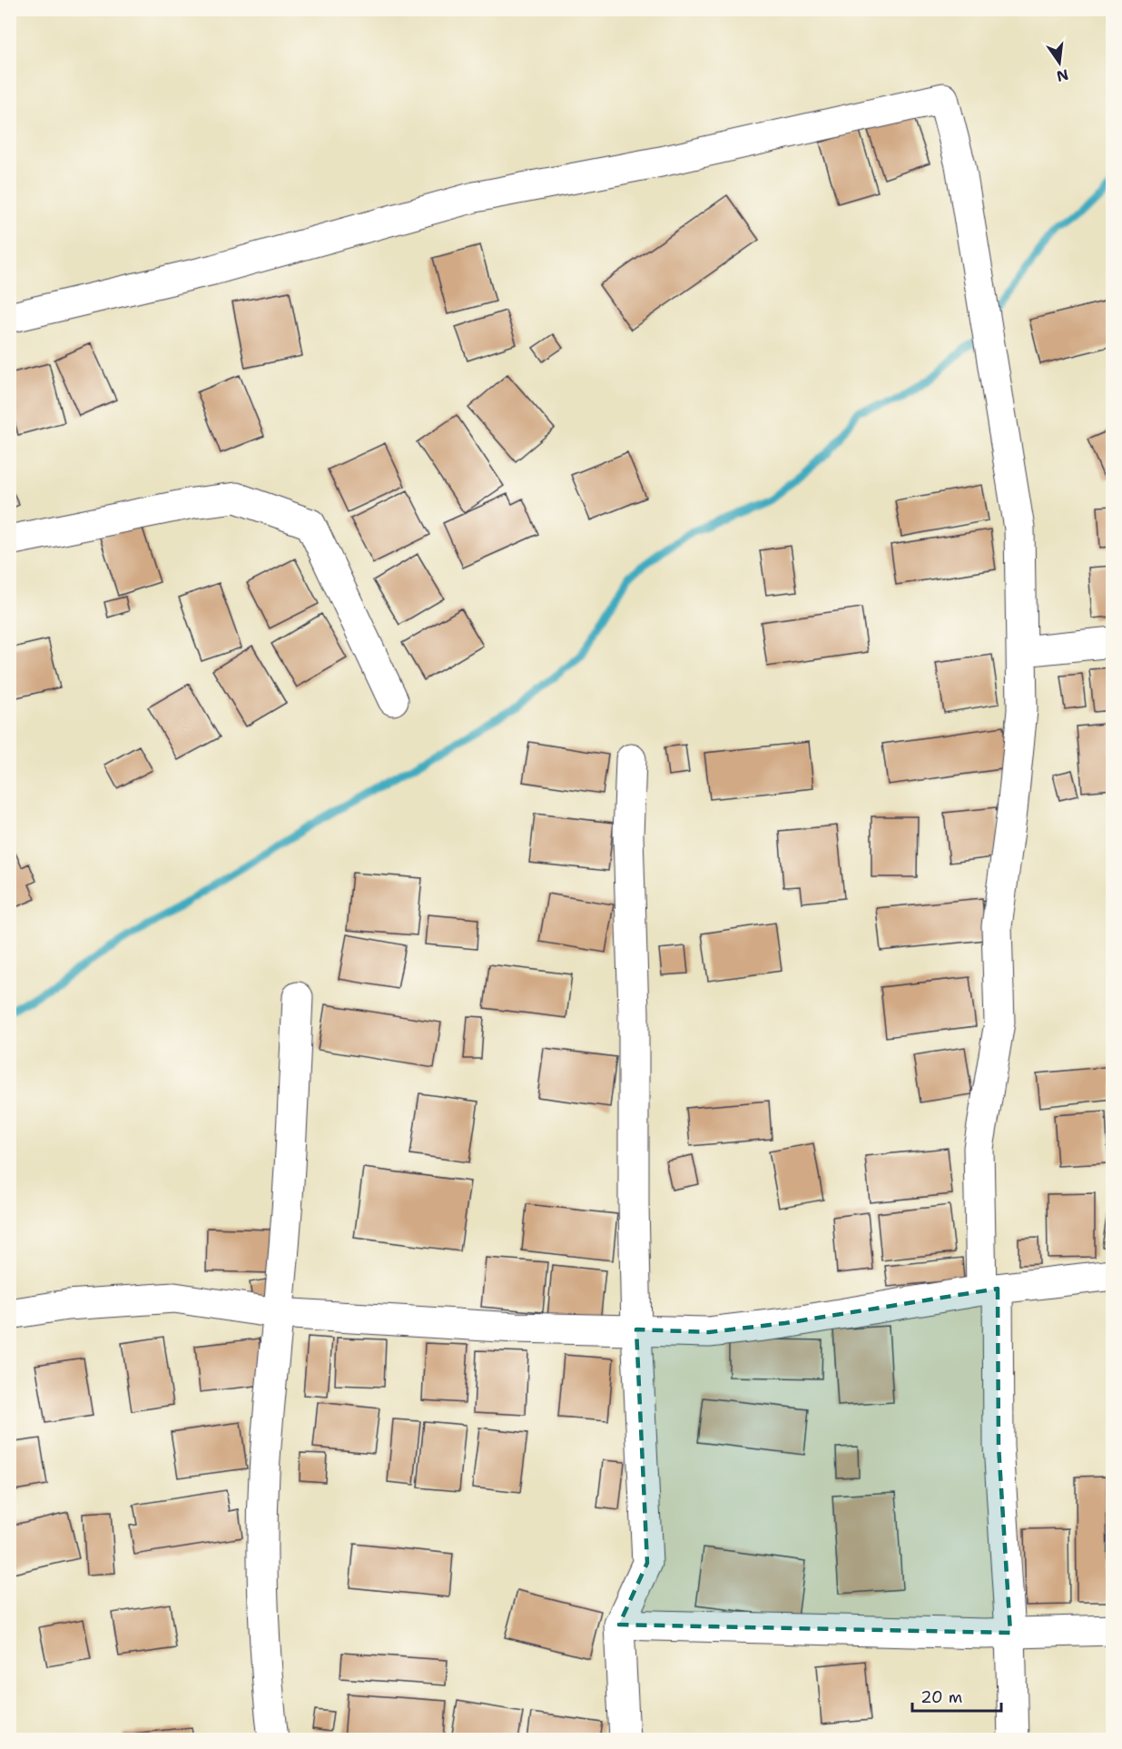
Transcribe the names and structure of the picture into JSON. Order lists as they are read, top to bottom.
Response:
{
  "scale_bar": "20 m",
  "north": "bottom"
}
